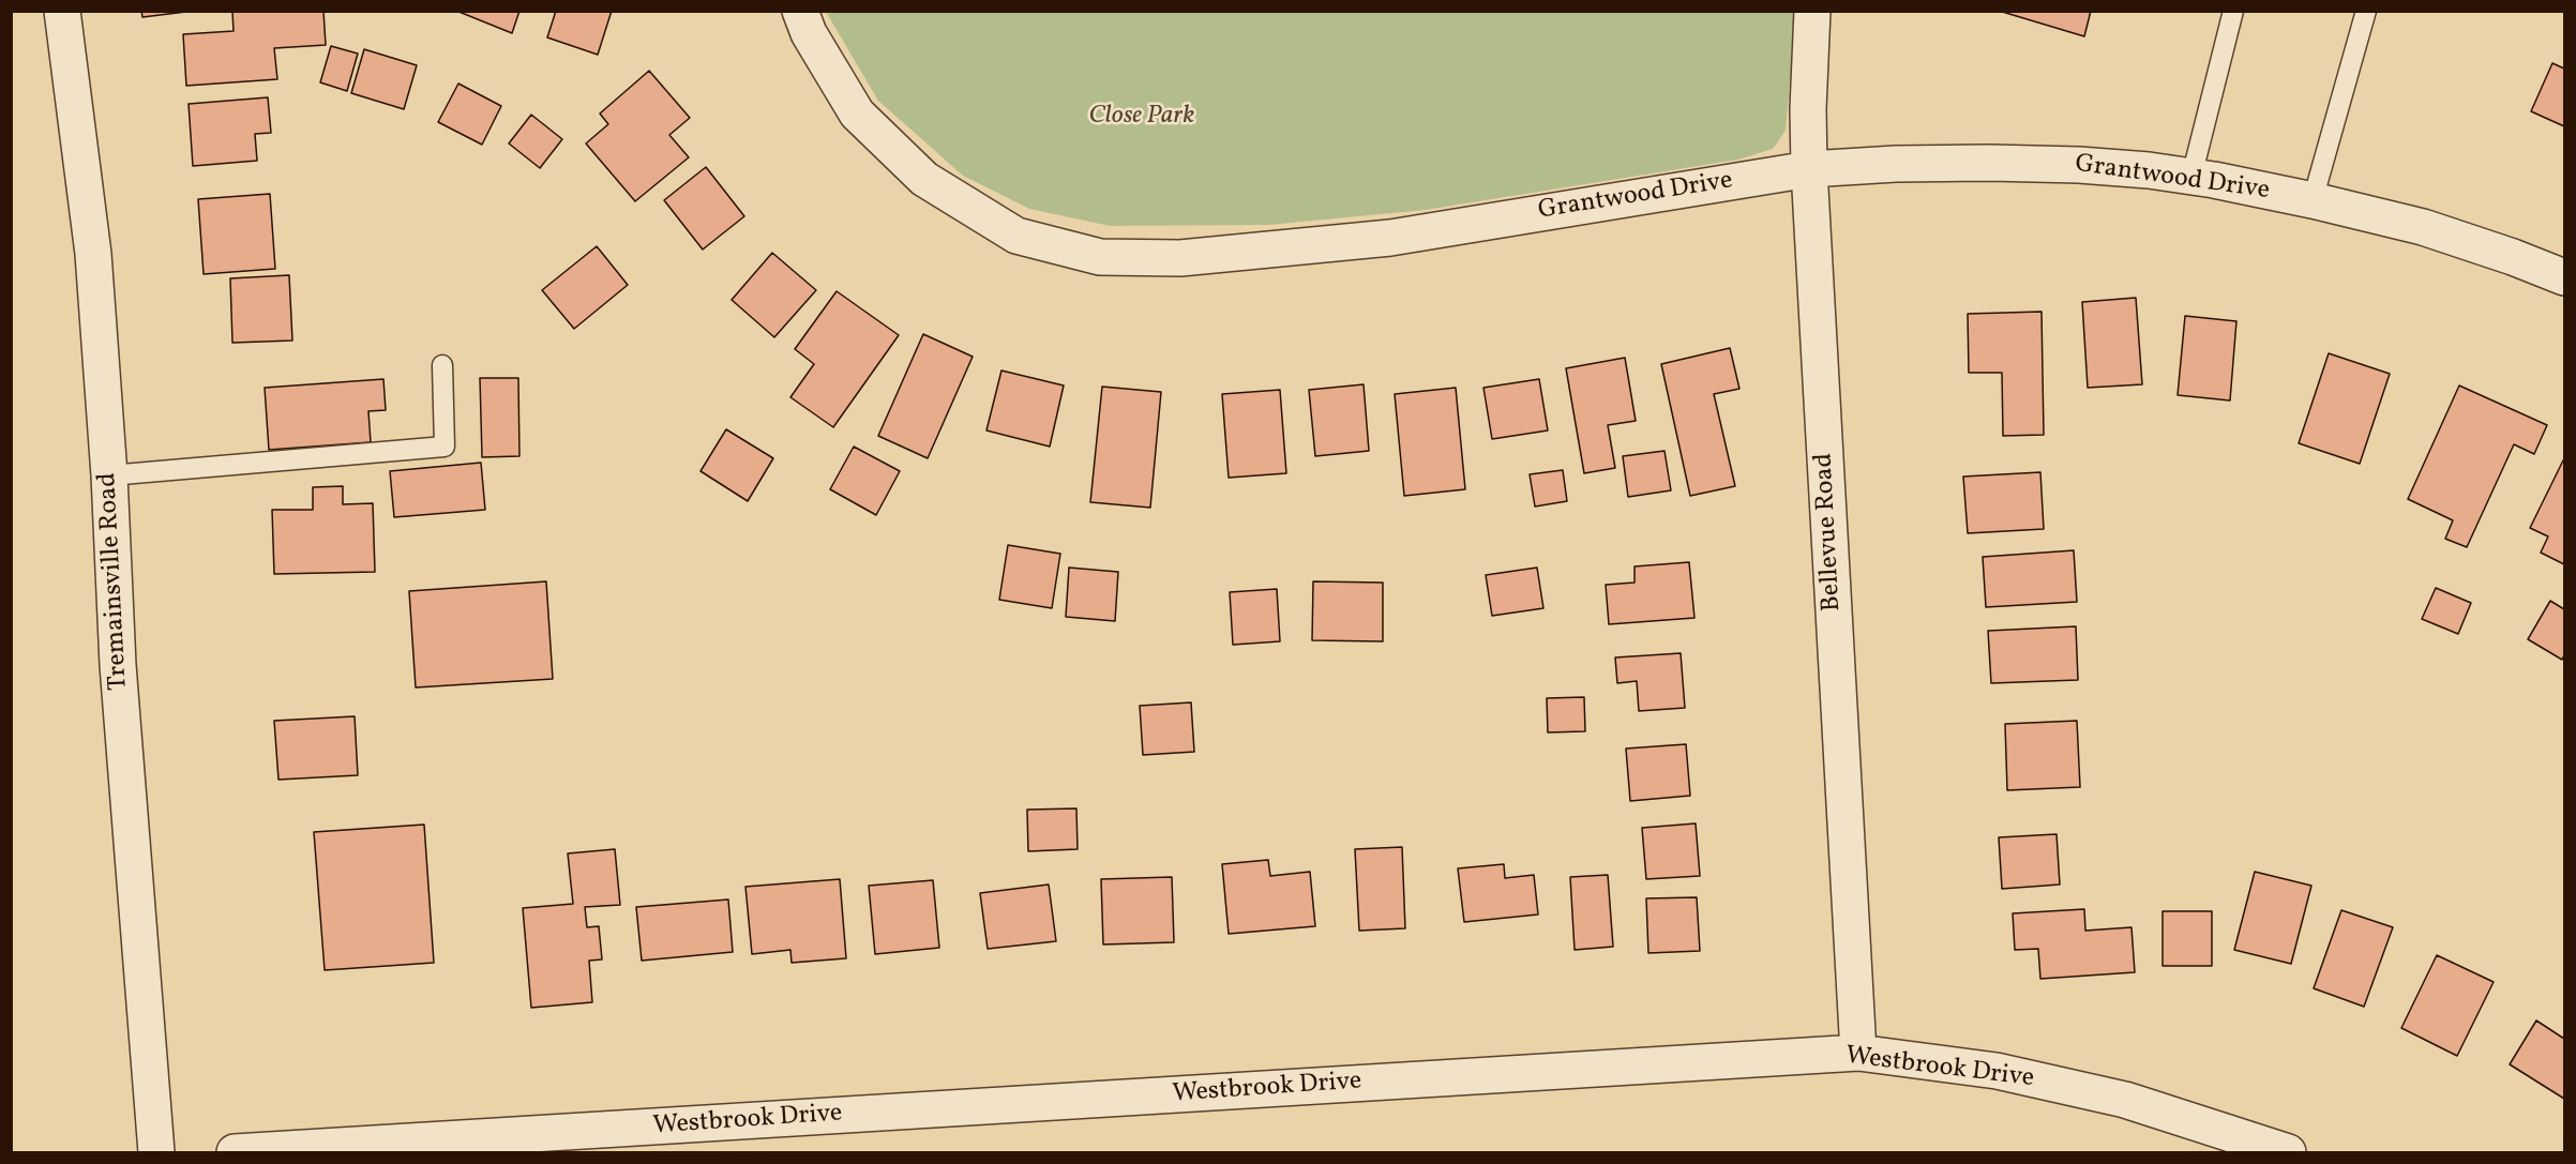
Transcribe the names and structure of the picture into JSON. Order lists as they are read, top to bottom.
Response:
{
  "streets": {
    "street": [
      "Grantwood Drive",
      "Bellevue Road",
      "Tremainsville Road",
      "Westbrook Drive"
    ]
  },
  "crossings": [
    ["Grantwood Drive", "Bellevue Road"],
    ["Bellevue Road", "Westbrook Drive"]
  ],
  "parks": ["Close Park"]
}
